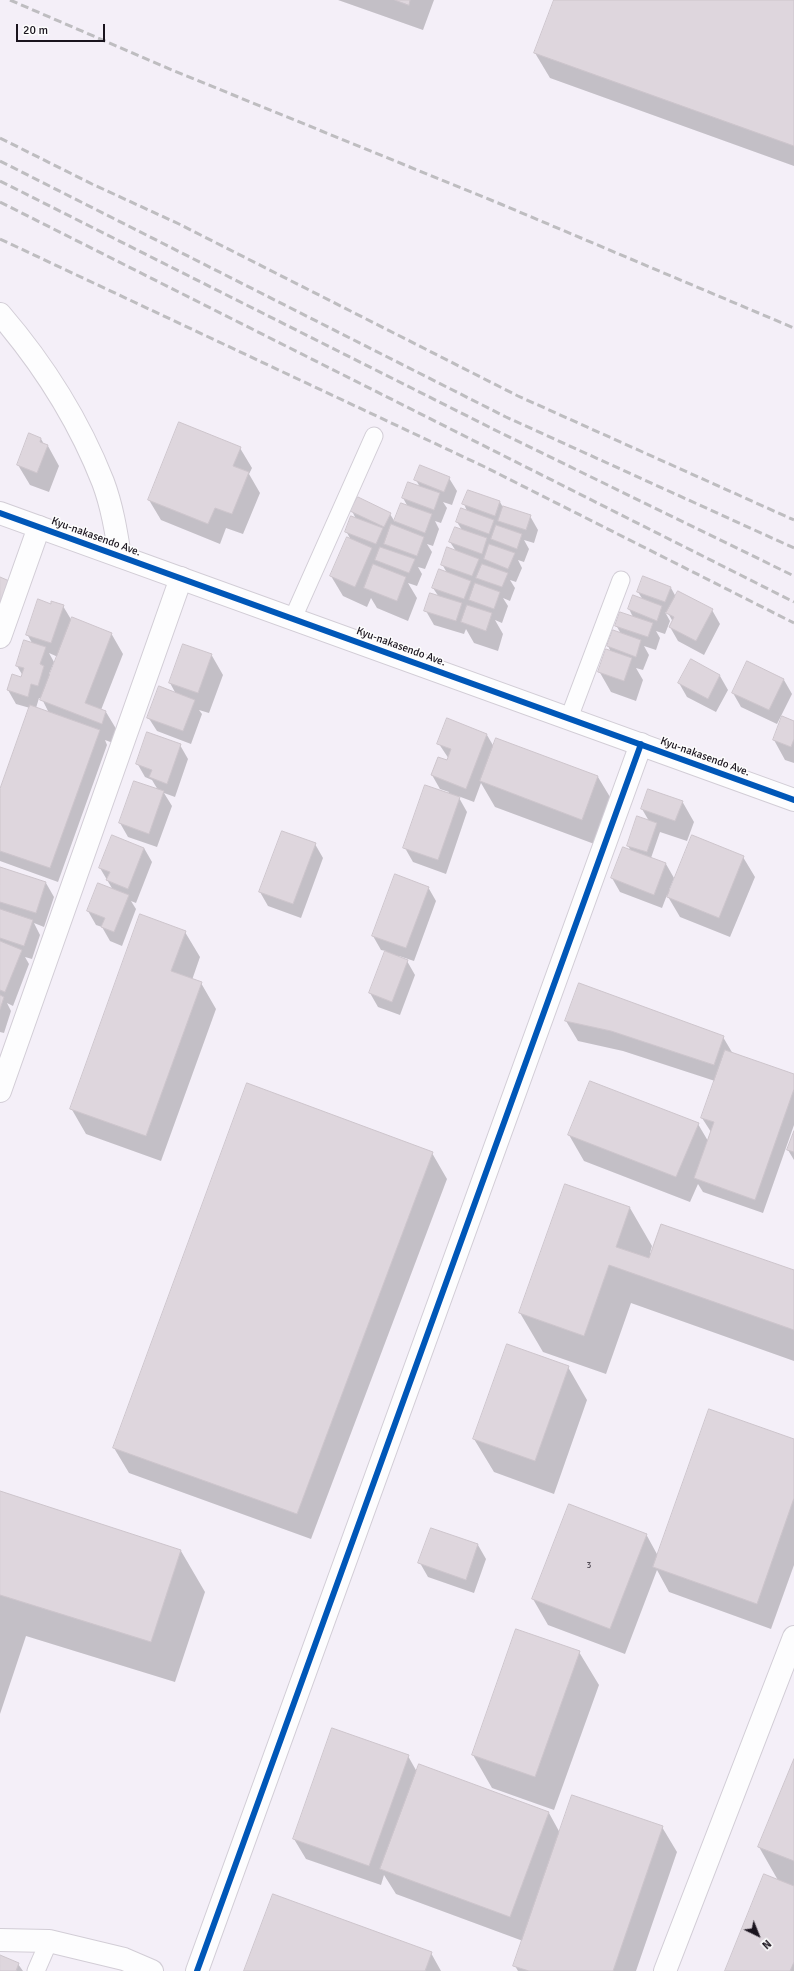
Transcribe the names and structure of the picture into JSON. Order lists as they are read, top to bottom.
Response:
{
  "streets": {
    "street": ["Kyu-nakasendo Ave."]
  },
  "house_numbers": ["3"],
  "scale_bar": "20 m",
  "north": "bottom right"
}
